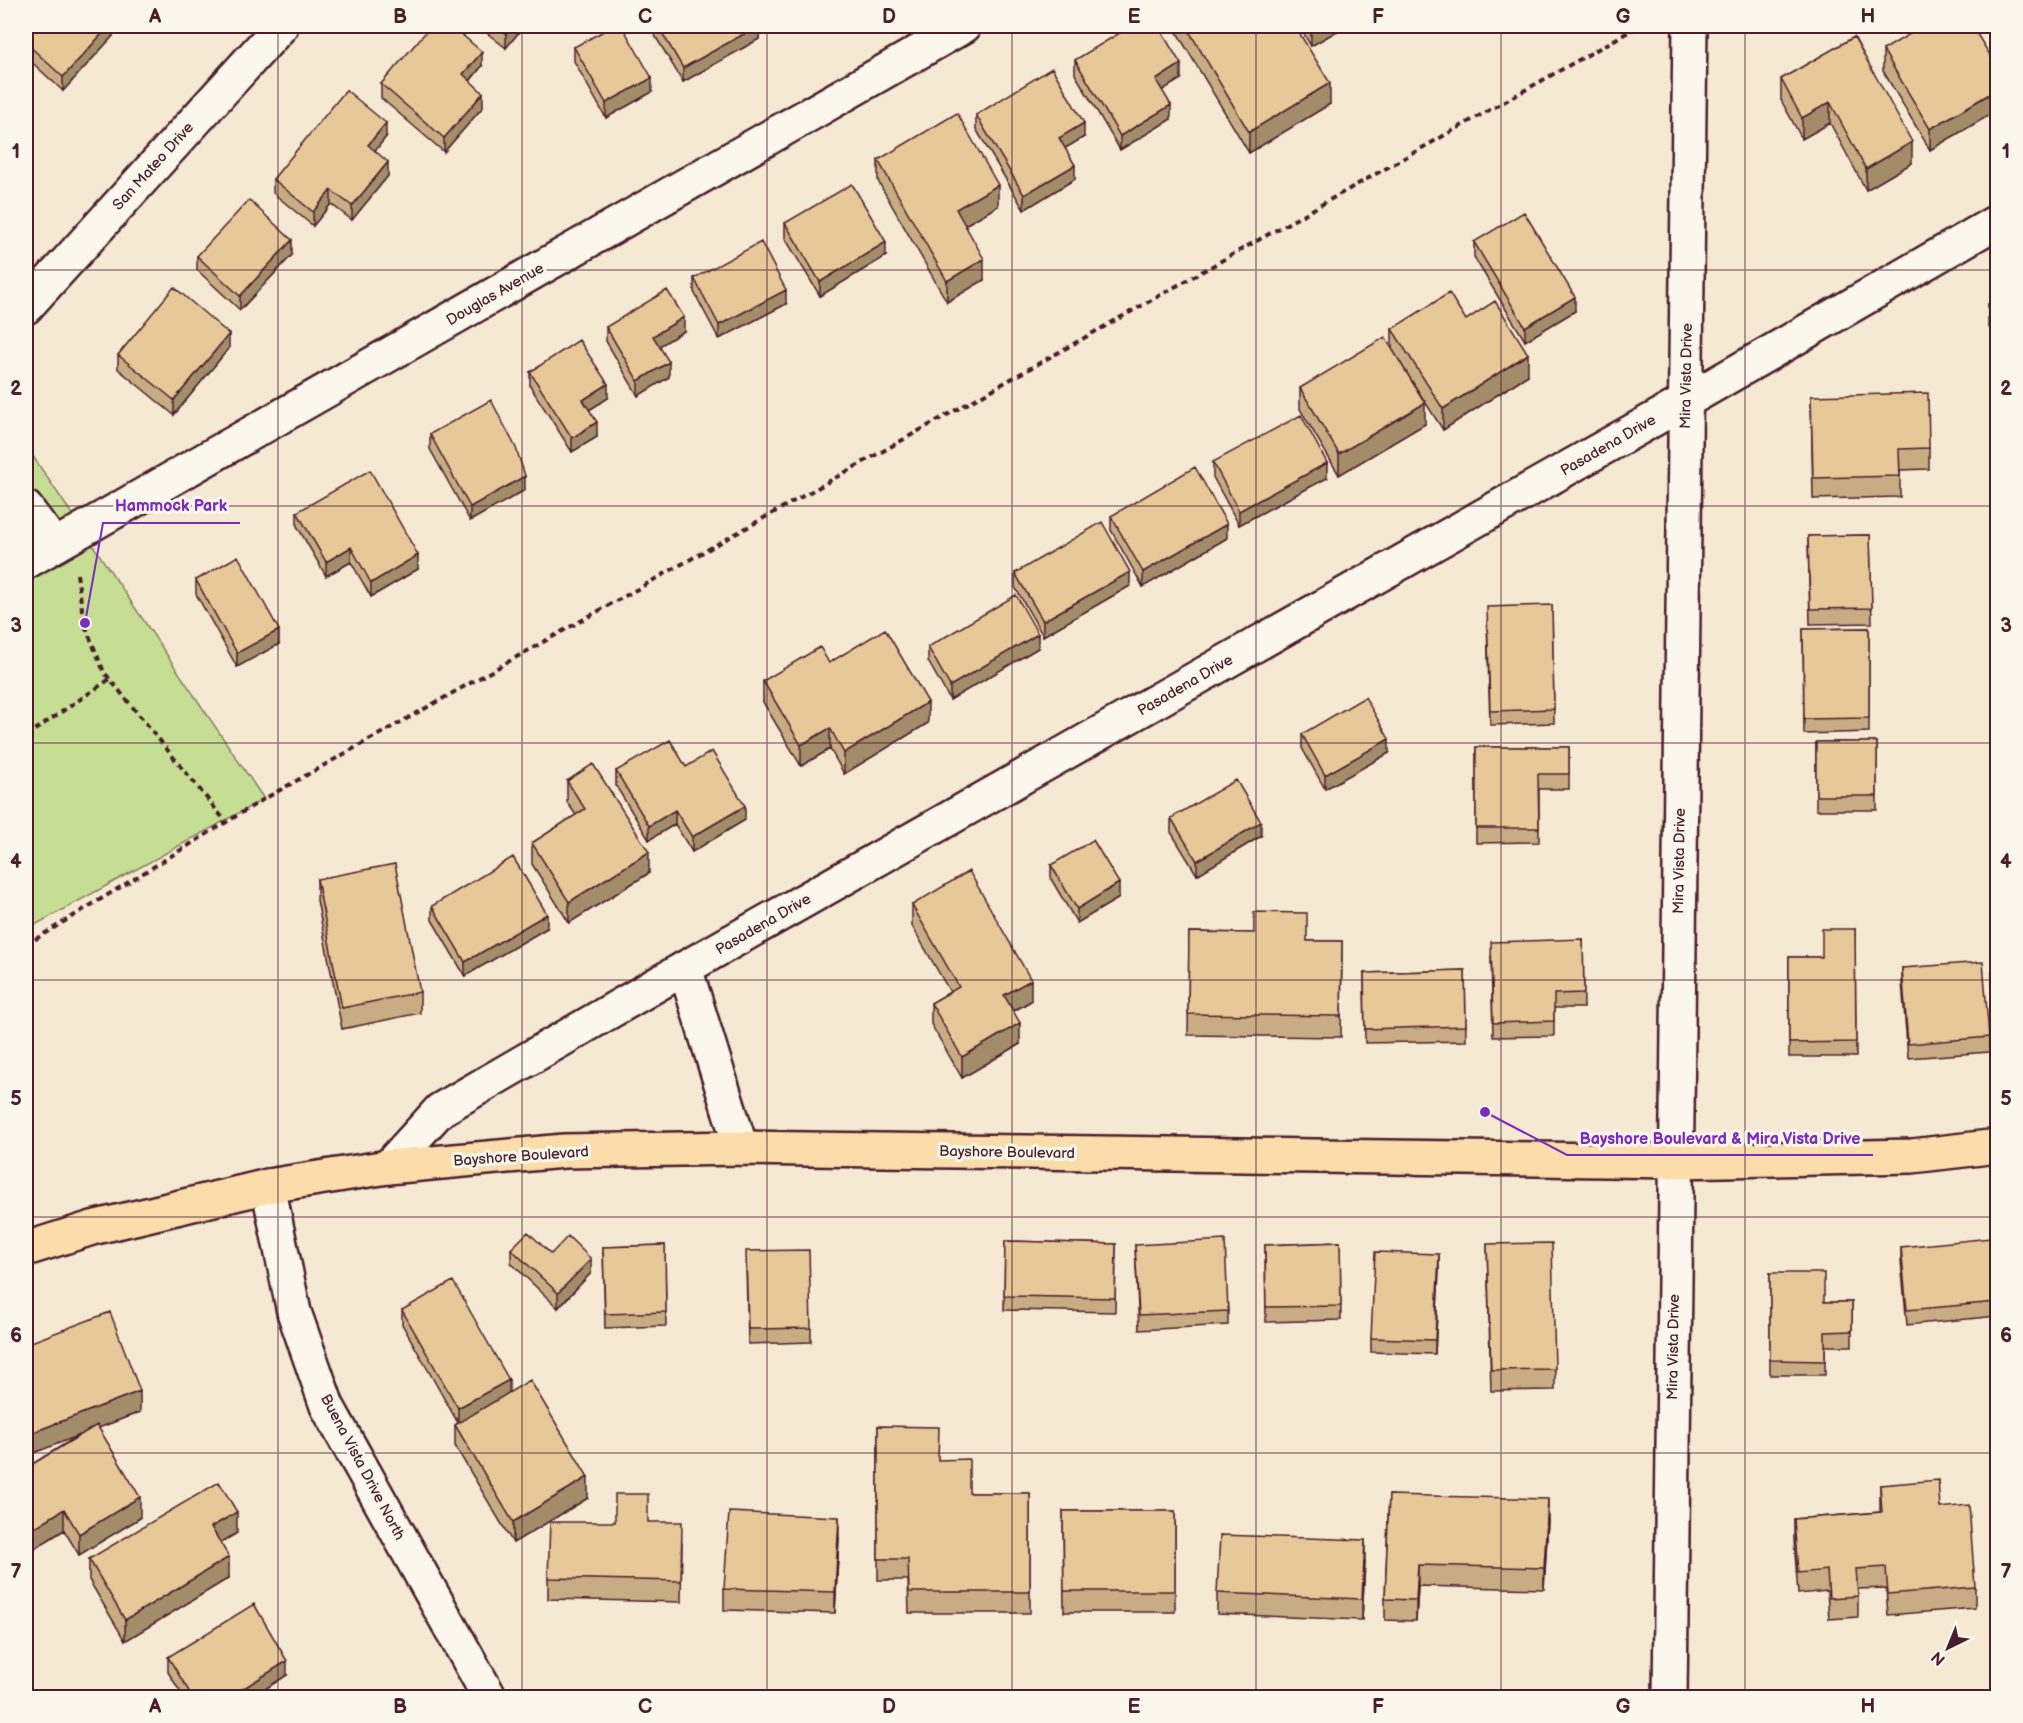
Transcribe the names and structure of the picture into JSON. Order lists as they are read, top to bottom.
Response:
{
  "streets": {
    "main road": ["Bayshore Boulevard"],
    "street": [
      "San Mateo Drive",
      "Douglas Avenue",
      "Mira Vista Drive",
      "Pasadena Drive",
      "Buena Vista Drive North"
    ]
  },
  "crossings": [
    ["Mira Vista Drive", "Pasadena Drive"],
    ["Mira Vista Drive", "Bayshore Boulevard"],
    ["Pasadena Drive", "Bayshore Boulevard"],
    ["Bayshore Boulevard", "Buena Vista Drive North"]
  ],
  "places": ["Hammock Park", "Bayshore Boulevard & Mira Vista Drive"],
  "north": "bottom left",
  "grid": {
    "columns": [
      "A",
      "B",
      "C",
      "D",
      "E",
      "F",
      "G",
      "H"
    ],
    "rows": [
      "1",
      "2",
      "3",
      "4",
      "5",
      "6",
      "7"
    ]
  }
}
